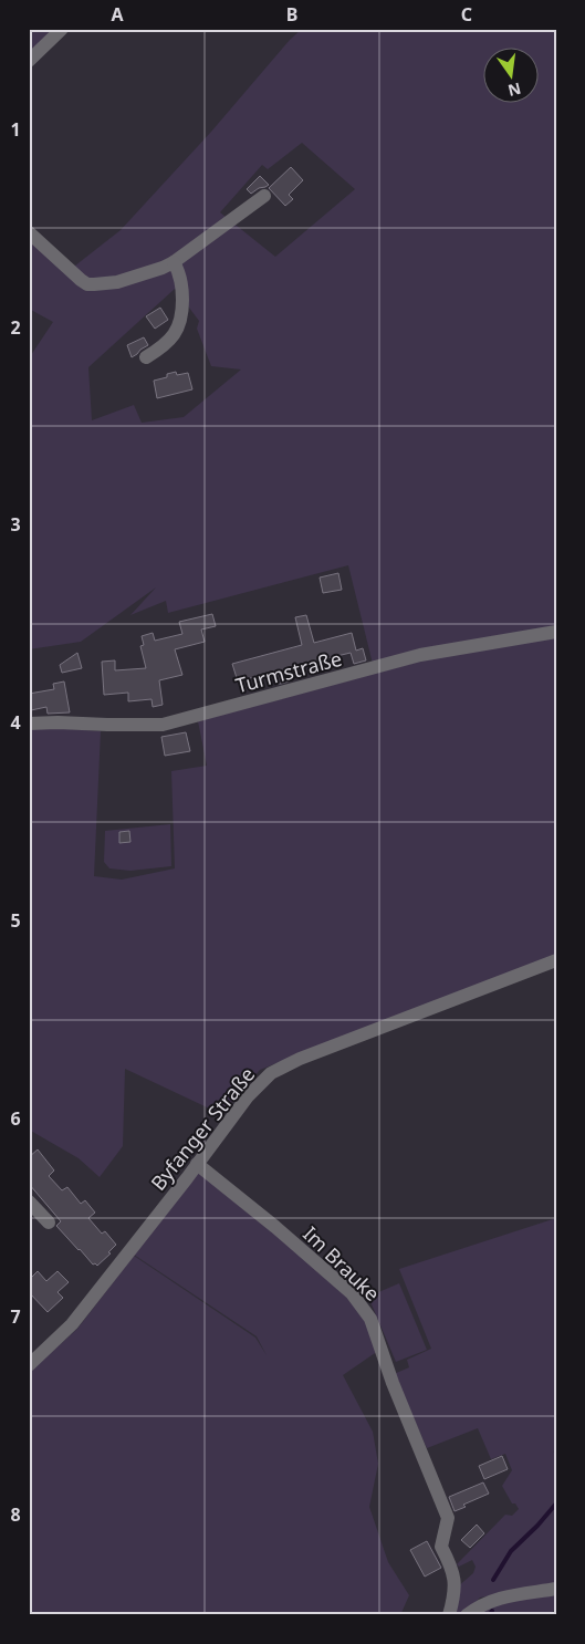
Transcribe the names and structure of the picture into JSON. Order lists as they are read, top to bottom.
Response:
{
  "streets": {
    "street": ["Turmstraße", "Byfanger Straße", "Im Brauke"]
  },
  "crossings": [
    ["Byfanger Straße", "Im Brauke"]
  ],
  "north": "bottom",
  "grid": {
    "columns": ["A", "B", "C"],
    "rows": [
      "1",
      "2",
      "3",
      "4",
      "5",
      "6",
      "7",
      "8"
    ]
  }
}
